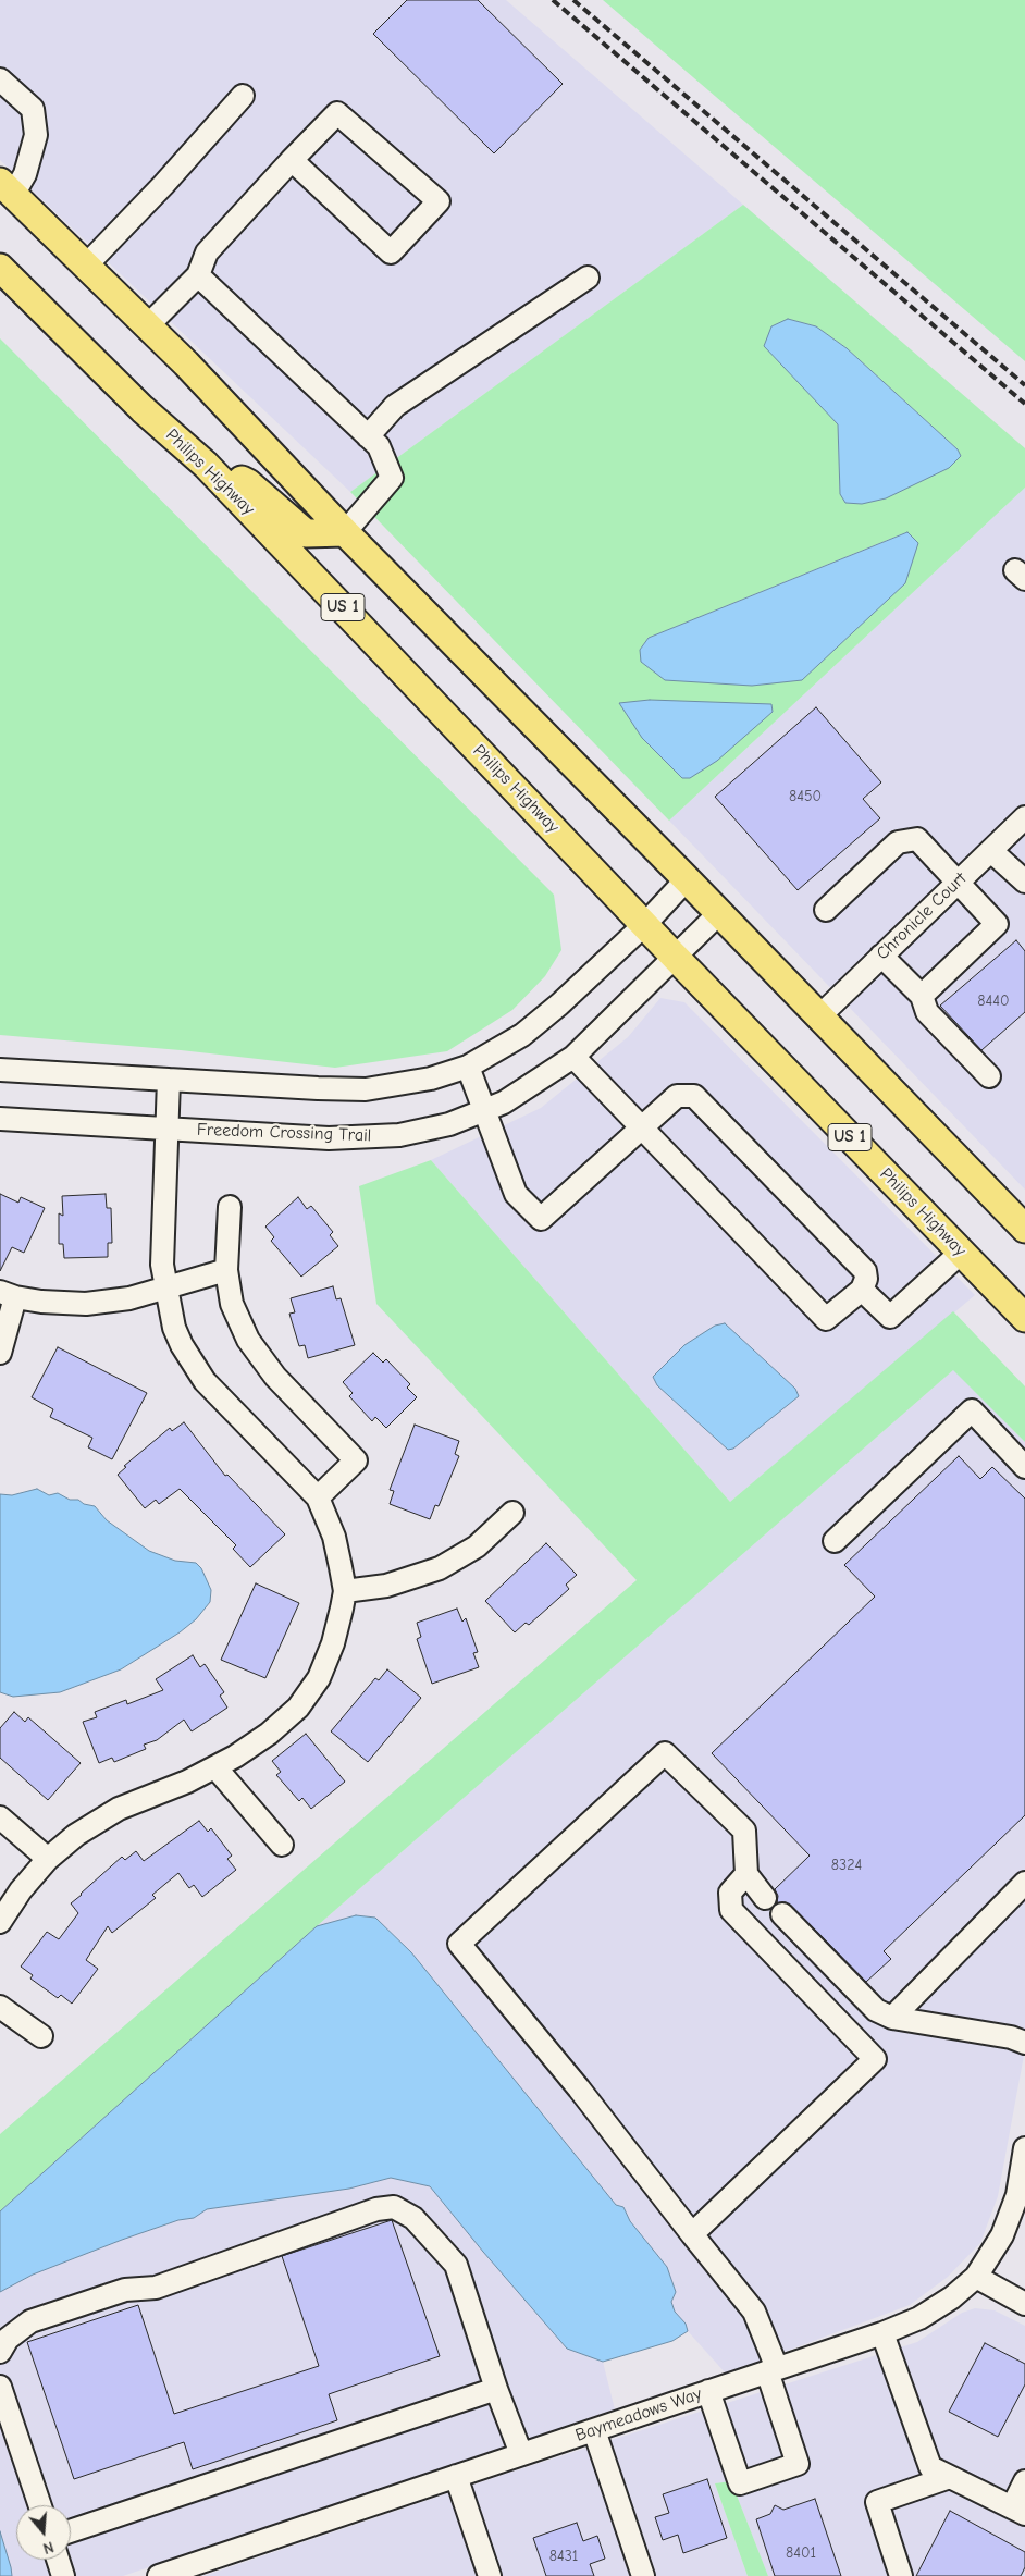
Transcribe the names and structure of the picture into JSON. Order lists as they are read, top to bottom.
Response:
{
  "streets": {
    "main road": ["Philips Highway", "US 1"],
    "street": ["Chronicle Court", "Freedom Crossing Trail", "Baymeadows Way"]
  },
  "crossings": [
    ["Philips Highway", "Freedom Crossing Trail"]
  ],
  "house_numbers": [
    "8450",
    "8440",
    "8324",
    "8401",
    "8431"
  ],
  "north": "bottom"
}
